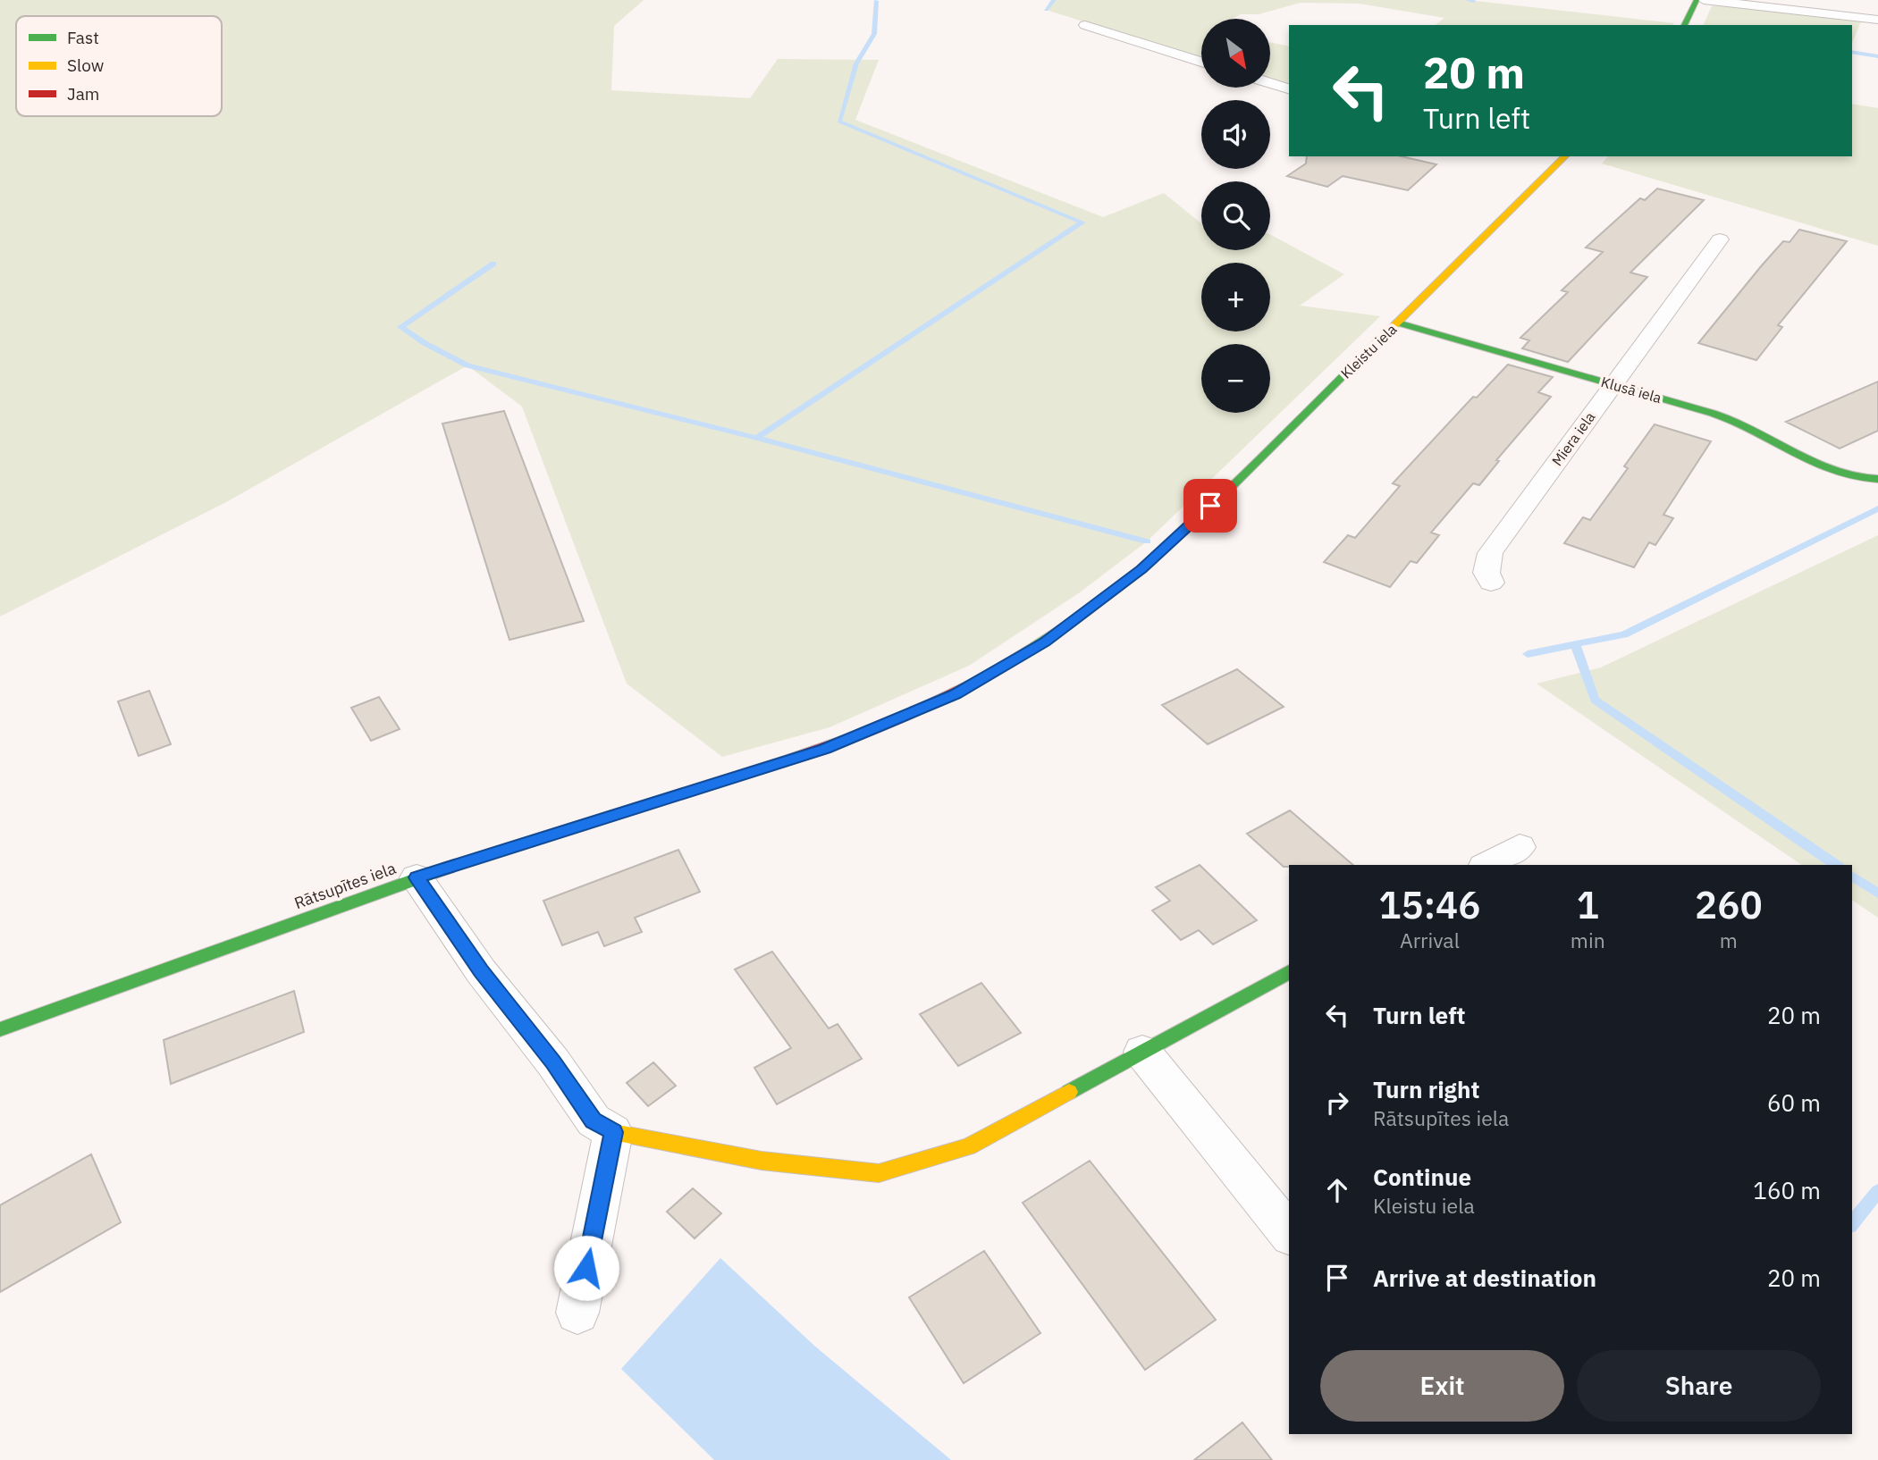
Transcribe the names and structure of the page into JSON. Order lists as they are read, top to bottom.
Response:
{
  "streets": {
    "street": [
      "Kleistu iela",
      "Klusā iela",
      "Miera iela",
      "Rātsupītes iela"
    ]
  },
  "crossings": [
    ["Kleistu iela", "Klusā iela"],
    ["Kleistu iela", "Rātsupītes iela"],
    ["Klusā iela", "Miera iela"]
  ],
  "legend": ["Fast", "Slow", "Jam"],
  "north": "bottom right",
  "page": {
    "map_buttons": ["+", "−"],
    "turn": ["20 m", "Turn left"],
    "eta": [
      "15:46",
      "Arrival",
      "1",
      "min",
      "260",
      "m"
    ],
    "list": [
      {
        "name": "Turn left",
        "value": "20 m"
      },
      {
        "name": "Turn right",
        "note": "Rātsupītes iela",
        "value": "60 m"
      },
      {
        "name": "Continue",
        "note": "Kleistu iela",
        "value": "160 m"
      },
      {
        "name": "Arrive at destination",
        "value": "20 m"
      }
    ],
    "buttons": ["Exit", "Share"]
  }
}
